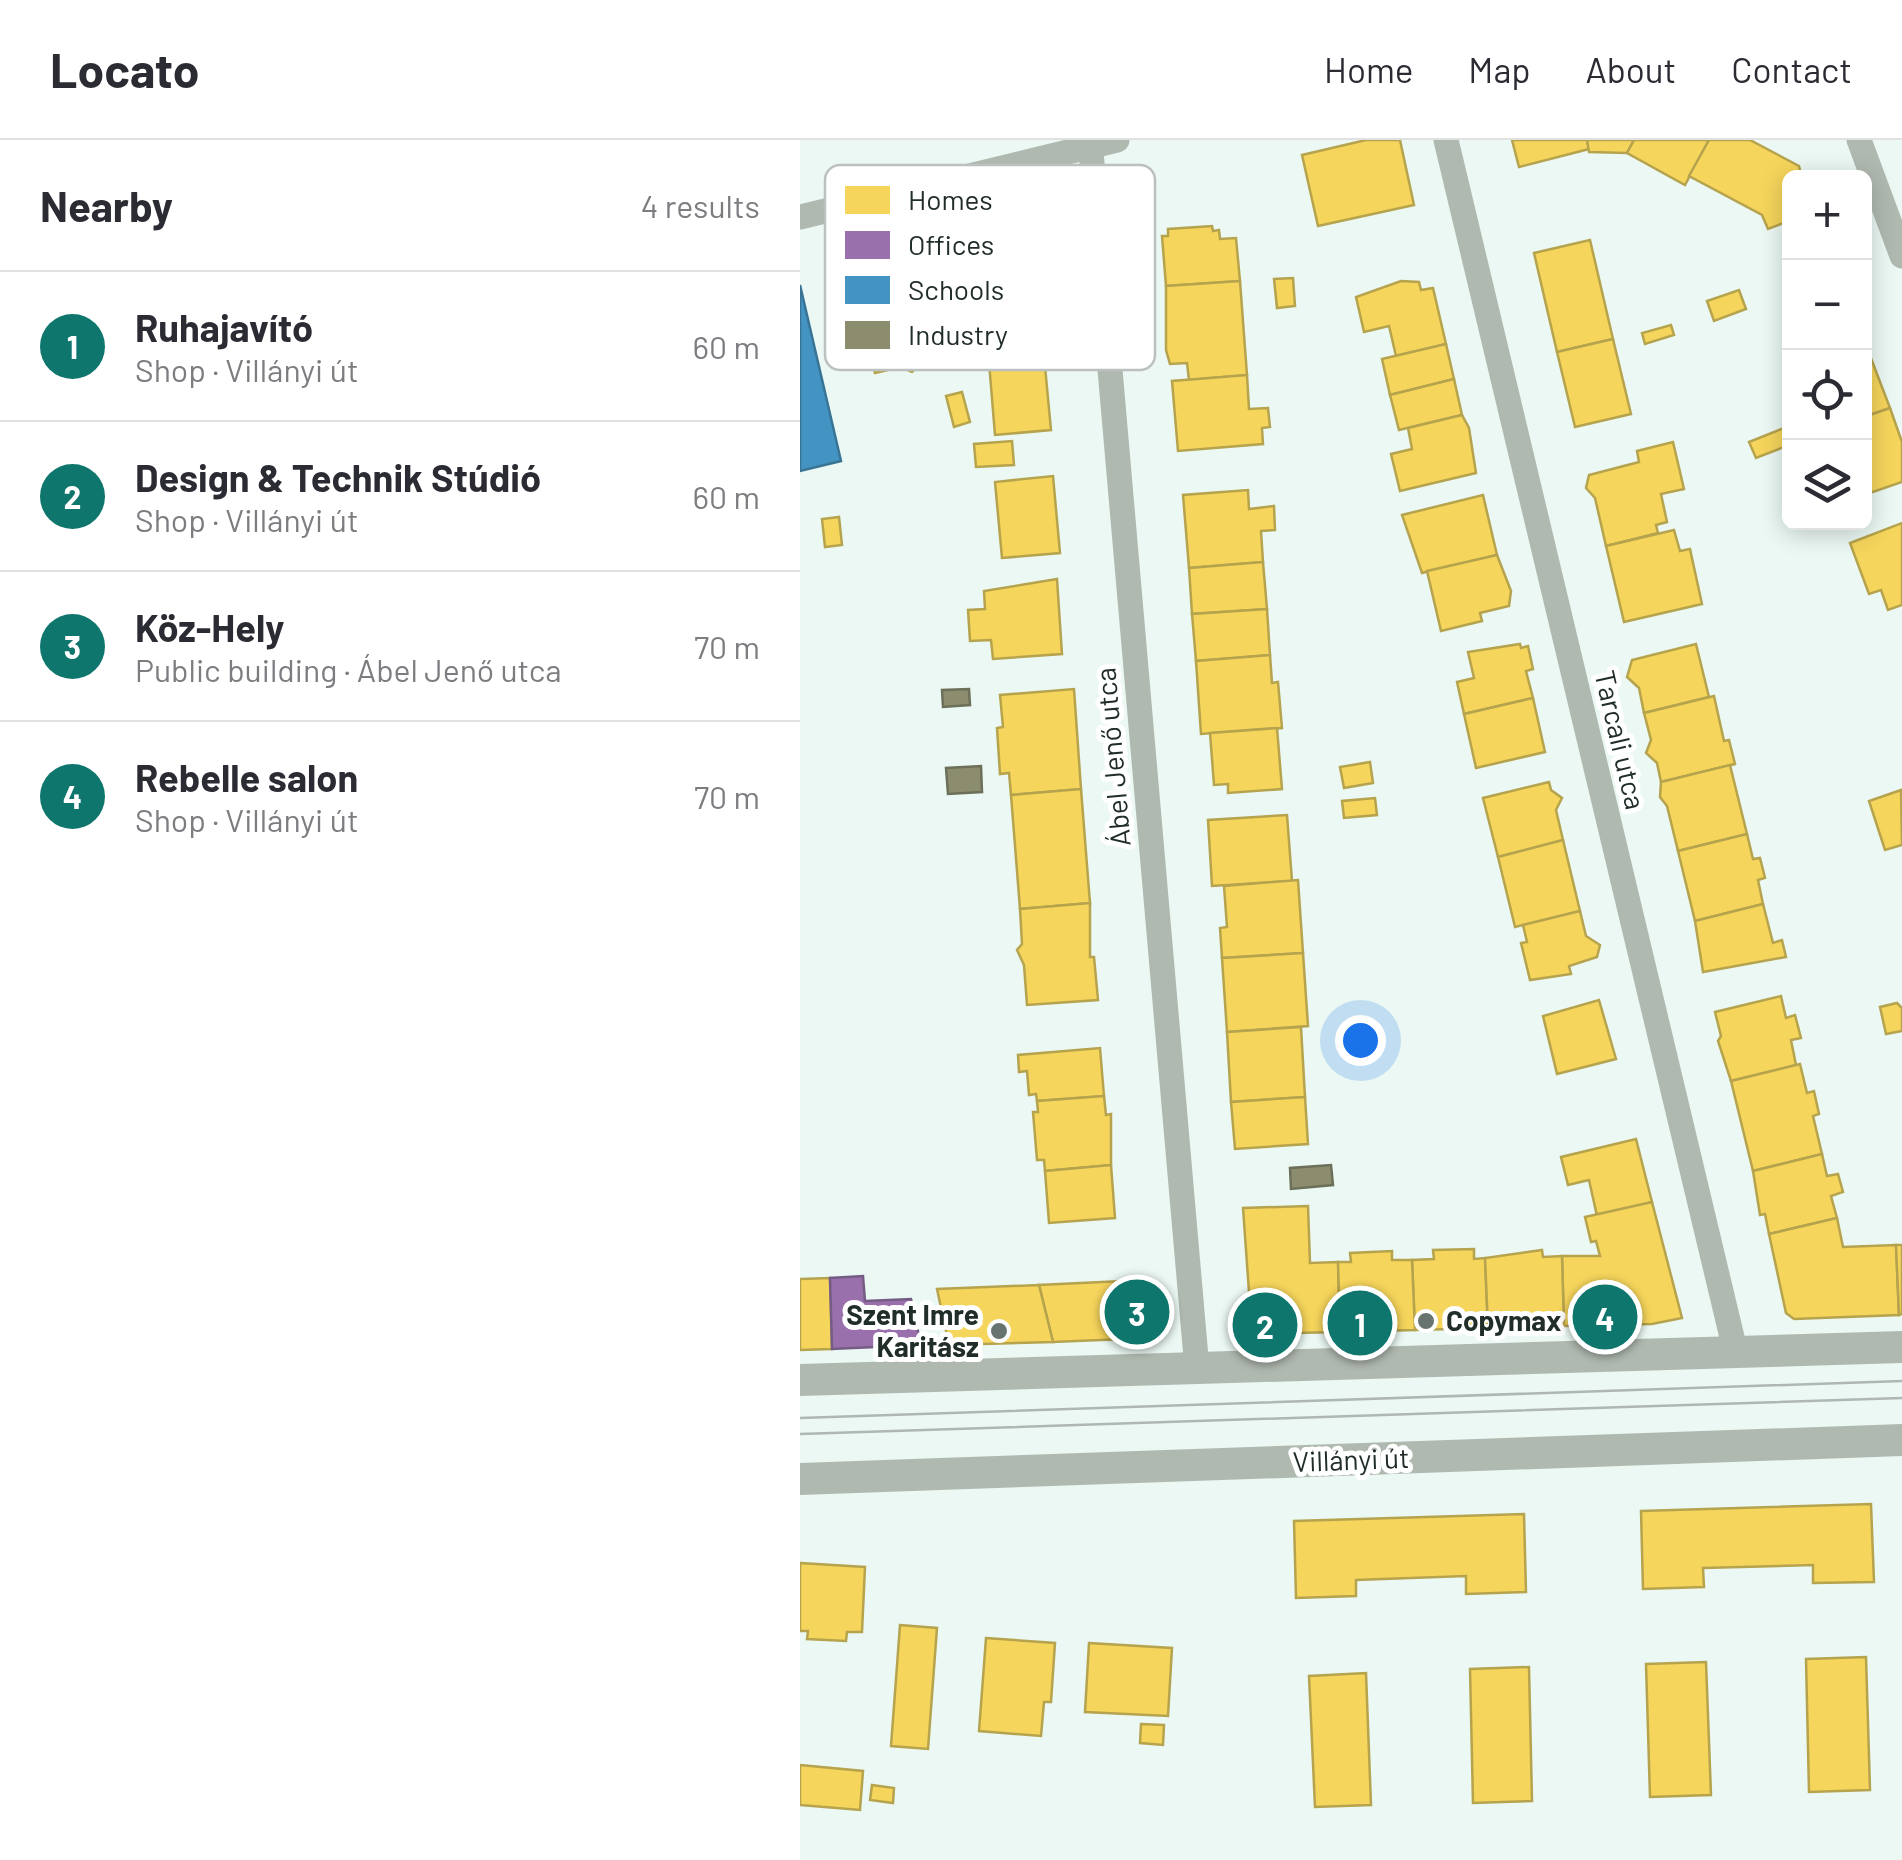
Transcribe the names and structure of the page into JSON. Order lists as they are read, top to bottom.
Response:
{
  "streets": {
    "street": ["Tarcali utca", "Ábel Jenő utca", "Villányi út"]
  },
  "places": ["Copymax", "Szent Imre Karitász"],
  "legend": [
    "Homes",
    "Offices",
    "Schools",
    "Industry"
  ],
  "page": {
    "header": "Locato",
    "nav": [
      "Home",
      "Map",
      "About",
      "Contact"
    ],
    "heading": ["Nearby", "4 results"],
    "map_buttons": ["+", "−"],
    "list": [
      {
        "mark": "1",
        "name": "Ruhajavító",
        "note": "Shop · Villányi út",
        "value": "60 m"
      },
      {
        "mark": "2",
        "name": "Design & Technik Stúdió",
        "note": "Shop · Villányi út",
        "value": "60 m"
      },
      {
        "mark": "3",
        "name": "Köz-Hely",
        "note": "Public building · Ábel Jenő utca",
        "value": "70 m"
      },
      {
        "mark": "4",
        "name": "Rebelle salon",
        "note": "Shop · Villányi út",
        "value": "70 m"
      }
    ],
    "pins": [
      "3",
      "4",
      "1",
      "2"
    ]
  }
}
